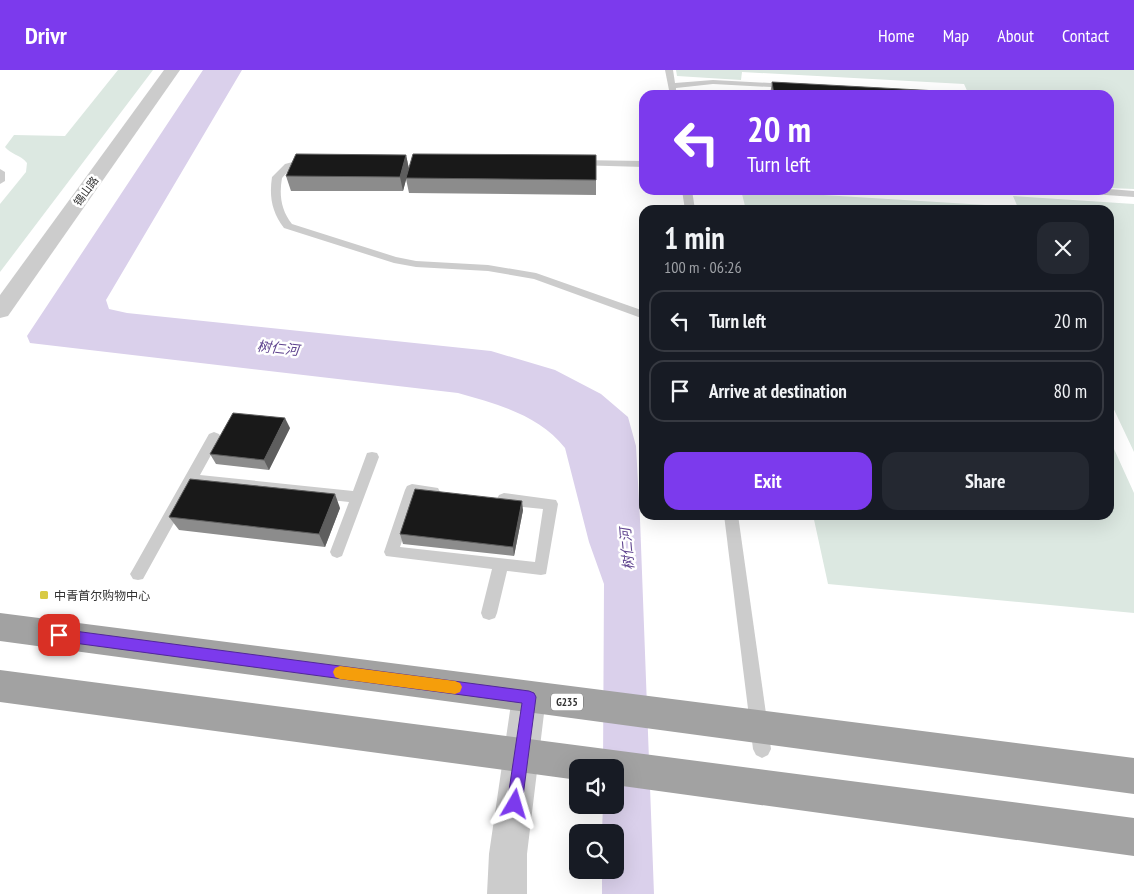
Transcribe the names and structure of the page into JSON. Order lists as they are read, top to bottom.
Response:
{
  "streets": {
    "highway": ["G235"],
    "street": ["锡山路"]
  },
  "water": ["树仁河"],
  "places": {
    "transit": ["中青首尔购物中心"]
  },
  "page": {
    "header": "Drivr",
    "nav": [
      "Home",
      "Map",
      "About",
      "Contact"
    ],
    "turn": ["20 m", "Turn left"],
    "heading": ["1 min", "100 m · 06:26"],
    "list": [
      {
        "name": "Turn left",
        "value": "20 m"
      },
      {
        "name": "Arrive at destination",
        "value": "80 m"
      }
    ],
    "buttons": ["Exit", "Share"]
  }
}
